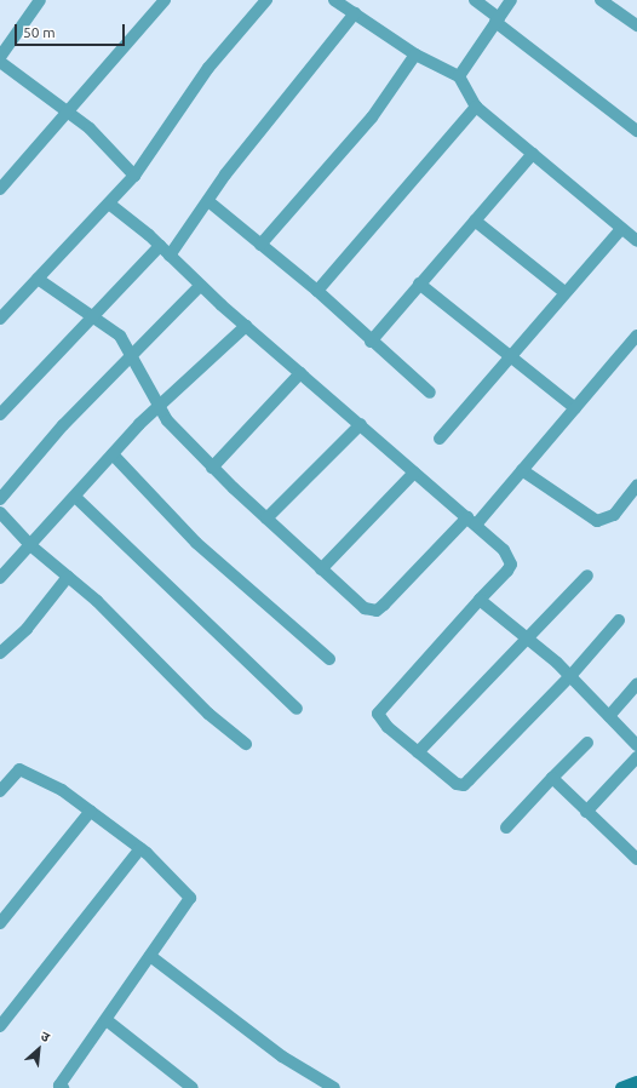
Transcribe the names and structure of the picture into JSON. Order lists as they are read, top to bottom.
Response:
{
  "scale_bar": "50 m",
  "north": "top right"
}
